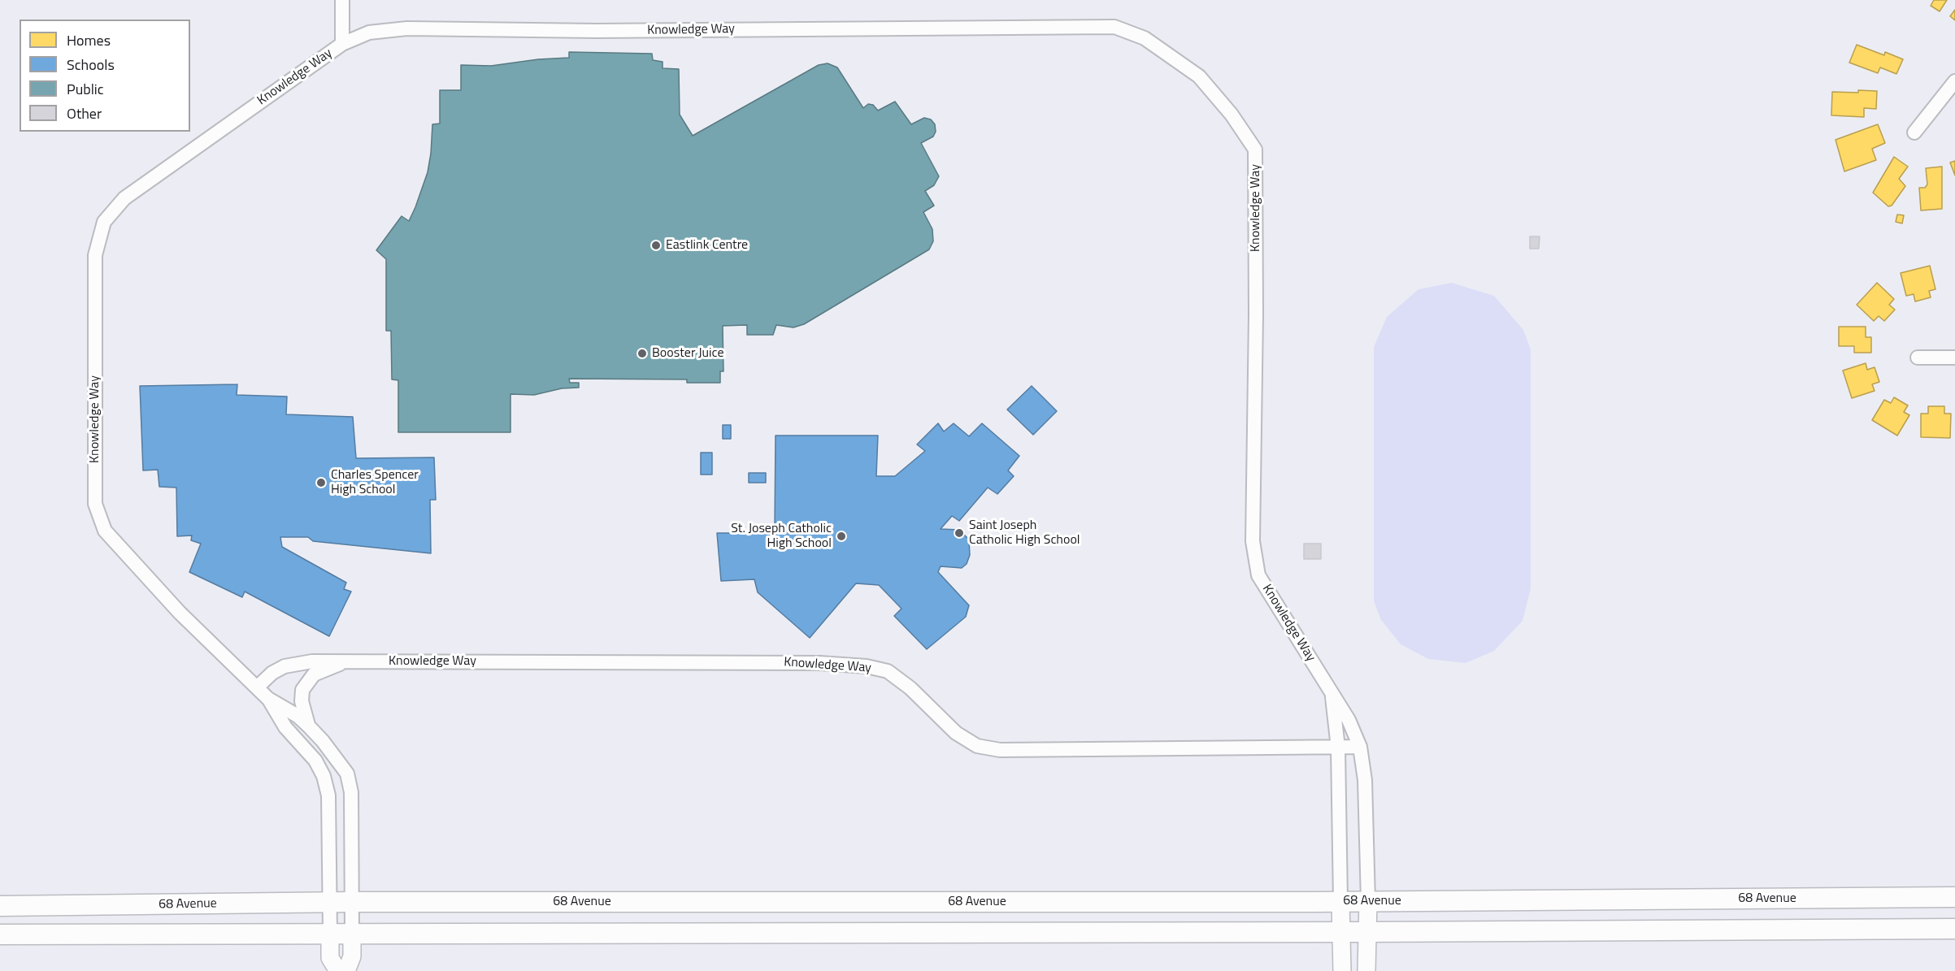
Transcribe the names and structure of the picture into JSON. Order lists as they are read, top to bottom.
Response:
{
  "streets": {
    "main road": ["68 Avenue"],
    "street": ["Knowledge Way"]
  },
  "crossings": [
    ["Knowledge Way", "68 Avenue"]
  ],
  "places": [
    "Eastlink Centre",
    "Booster Juice",
    "Charles Spencer High School",
    "Saint Joseph Catholic High School",
    "St. Joseph Catholic High School"
  ],
  "legend": [
    "Homes",
    "Schools",
    "Public",
    "Other"
  ]
}
